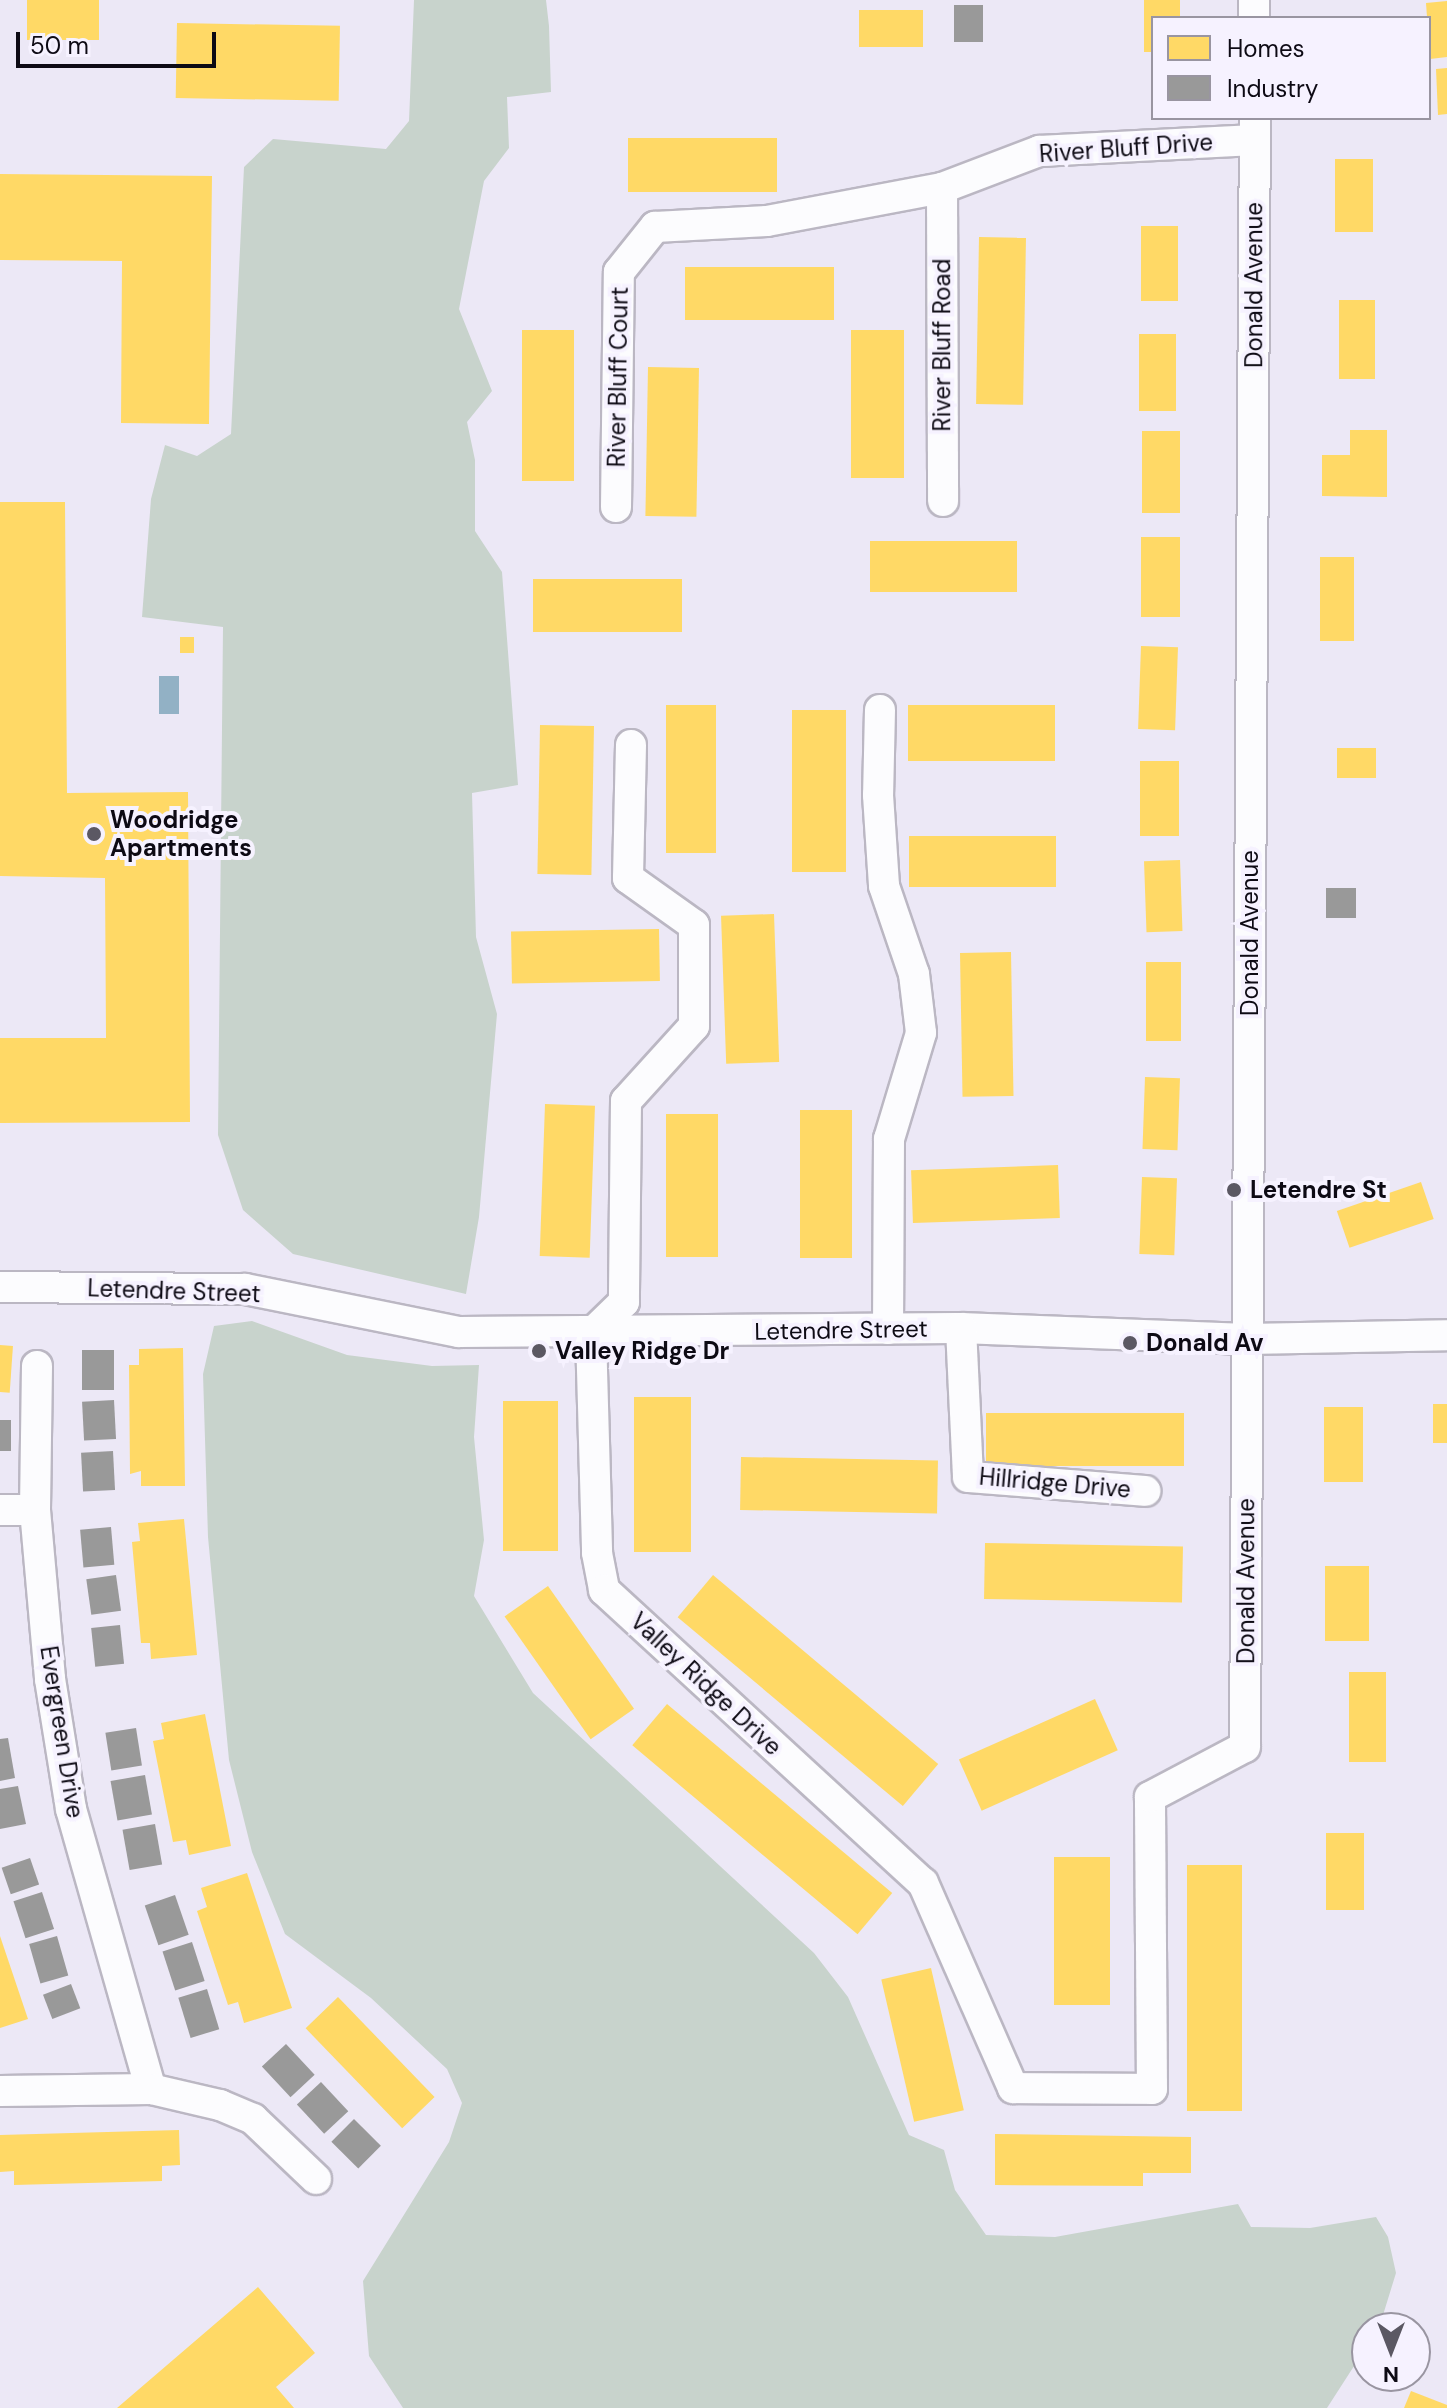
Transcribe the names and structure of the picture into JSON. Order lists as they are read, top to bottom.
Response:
{
  "streets": {
    "street": [
      "River Bluff Drive",
      "Donald Avenue",
      "River Bluff Road",
      "River Bluff Court",
      "Letendre Street",
      "Hillridge Drive",
      "Valley Ridge Drive",
      "Evergreen Drive"
    ]
  },
  "crossings": [
    ["River Bluff Drive", "Donald Avenue"],
    ["River Bluff Drive", "River Bluff Road"],
    ["River Bluff Drive", "River Bluff Court"],
    ["Donald Avenue", "Letendre Street"],
    ["Donald Avenue", "Valley Ridge Drive"],
    ["Letendre Street", "Hillridge Drive"],
    ["Letendre Street", "Valley Ridge Drive"]
  ],
  "places": [
    "Woodridge Apartments",
    "Letendre St",
    "Donald Av",
    "Valley Ridge Dr"
  ],
  "legend": ["Homes", "Industry"],
  "scale_bar": "50 m",
  "north": "bottom"
}
